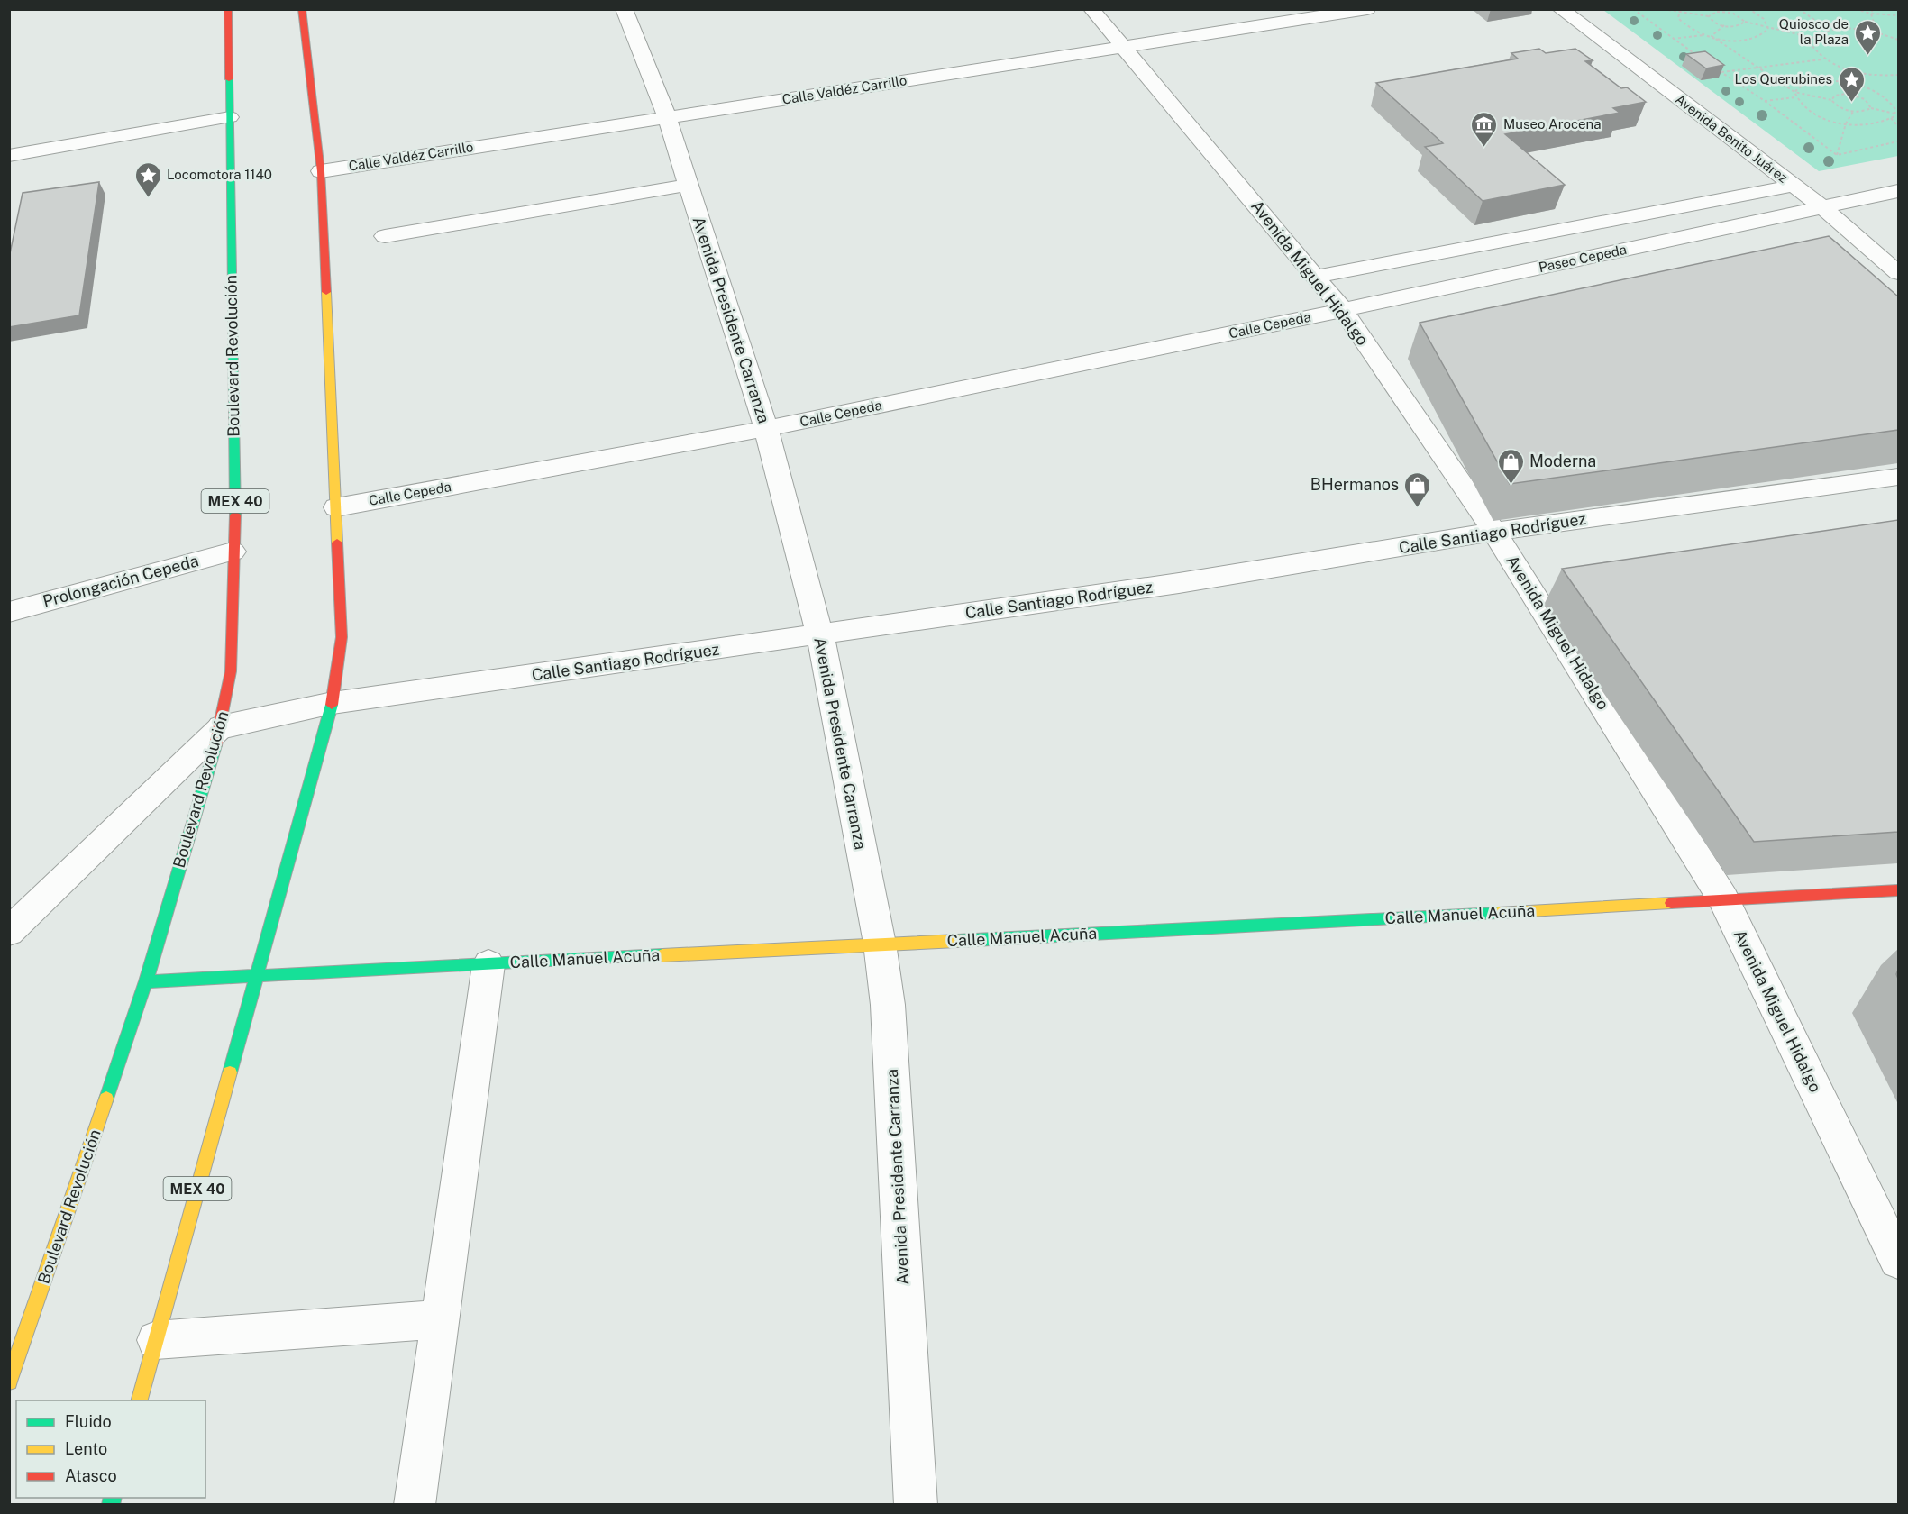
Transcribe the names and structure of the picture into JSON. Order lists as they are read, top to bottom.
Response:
{
  "streets": {
    "main road": ["Boulevard Revolución", "MEX 40", "Calle Manuel Acuña"],
    "street": [
      "Calle Valdéz Carrillo",
      "Avenida Benito Juárez",
      "Paseo Cepeda",
      "Avenida Miguel Hidalgo",
      "Avenida Presidente Carranza",
      "Calle Cepeda",
      "Calle Santiago Rodríguez",
      "Prolongación Cepeda"
    ]
  },
  "crossings": [
    ["Calle Valdéz Carrillo", "Avenida Miguel Hidalgo"],
    ["Calle Valdéz Carrillo", "Avenida Presidente Carranza"],
    ["Calle Valdéz Carrillo", "MEX 40"],
    ["Avenida Benito Juárez", "Paseo Cepeda"],
    ["Paseo Cepeda", "Avenida Miguel Hidalgo"],
    ["Paseo Cepeda", "Calle Cepeda"],
    ["Avenida Miguel Hidalgo", "Calle Cepeda"],
    ["Avenida Miguel Hidalgo", "Calle Santiago Rodríguez"],
    ["Avenida Miguel Hidalgo", "Calle Manuel Acuña"],
    ["Avenida Presidente Carranza", "Calle Cepeda"],
    ["Avenida Presidente Carranza", "Calle Santiago Rodríguez"],
    ["Avenida Presidente Carranza", "Calle Manuel Acuña"],
    ["Calle Cepeda", "MEX 40"],
    ["Boulevard Revolución", "Calle Santiago Rodríguez"],
    ["Boulevard Revolución", "Prolongación Cepeda"],
    ["Boulevard Revolución", "Calle Manuel Acuña"],
    ["MEX 40", "Calle Santiago Rodríguez"],
    ["MEX 40", "Calle Manuel Acuña"]
  ],
  "places": {
    "place": ["Quiosco de la Plaza", "Los Querubines", "Locomotora 1140"],
    "museum": ["Museo Arocena"],
    "shop": ["Moderna", "BHermanos"]
  },
  "legend": ["Fluido", "Lento", "Atasco"]
}
